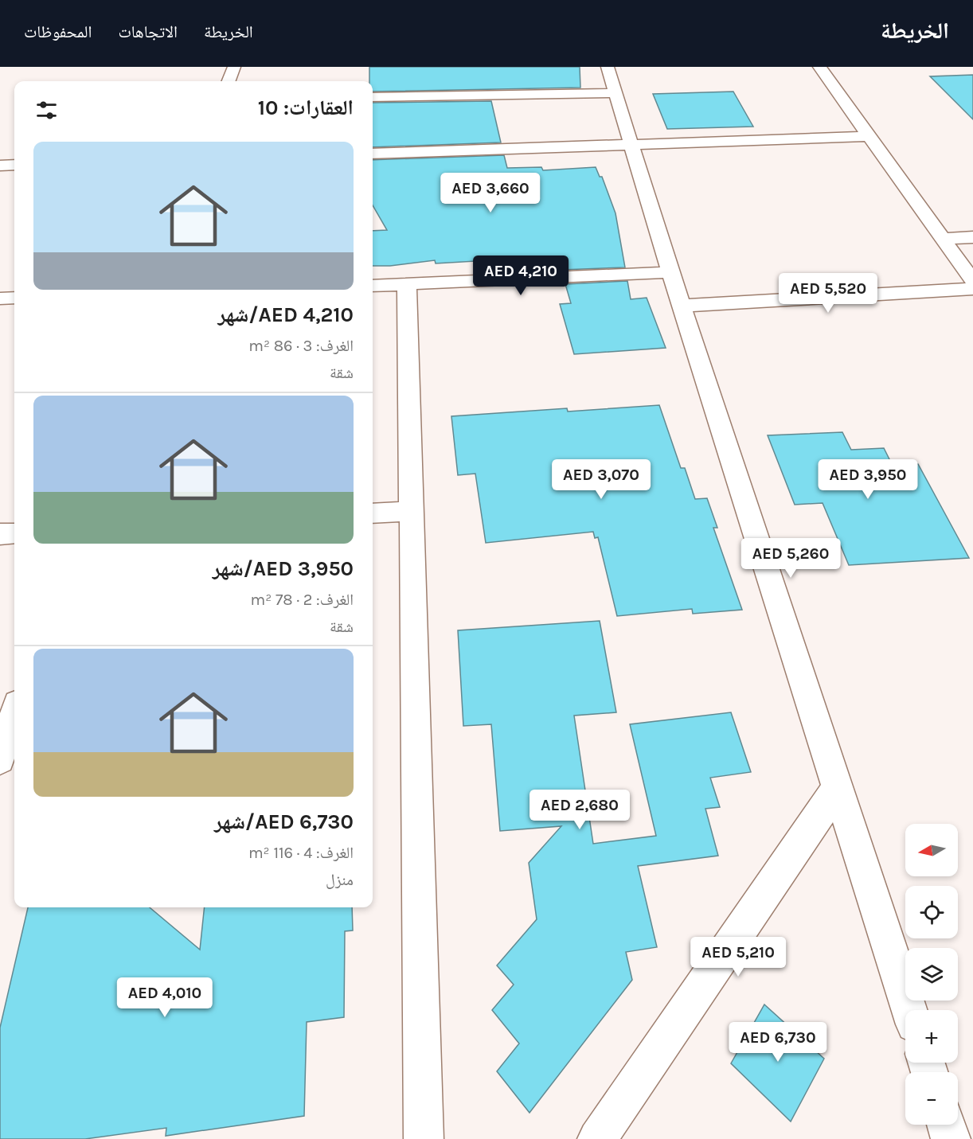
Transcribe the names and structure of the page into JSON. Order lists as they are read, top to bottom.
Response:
{
  "north": "left",
  "page": {
    "header": "الخريطة",
    "nav": ["الخريطة", "الاتجاهات", "المحفوظات"],
    "heading": "العقارات: 10",
    "list": [
      {
        "name": "AED 4,210/شهر",
        "note": "الغرف: 3 · 86 m² · شقة"
      },
      {
        "name": "AED 3,950/شهر",
        "note": "الغرف: 2 · 78 m² · شقة"
      },
      {
        "name": "AED 6,730/شهر",
        "note": "الغرف: 4 · 116 m² · منزل"
      }
    ],
    "price": [
      "AED 3,660",
      "AED 4,210",
      "AED 5,520",
      "AED 3,070",
      "AED 3,950",
      "AED 5,260",
      "AED 2,680",
      "AED 5,210",
      "AED 4,010",
      "AED 6,730"
    ],
    "map_buttons": ["+", "−"]
  }
}
